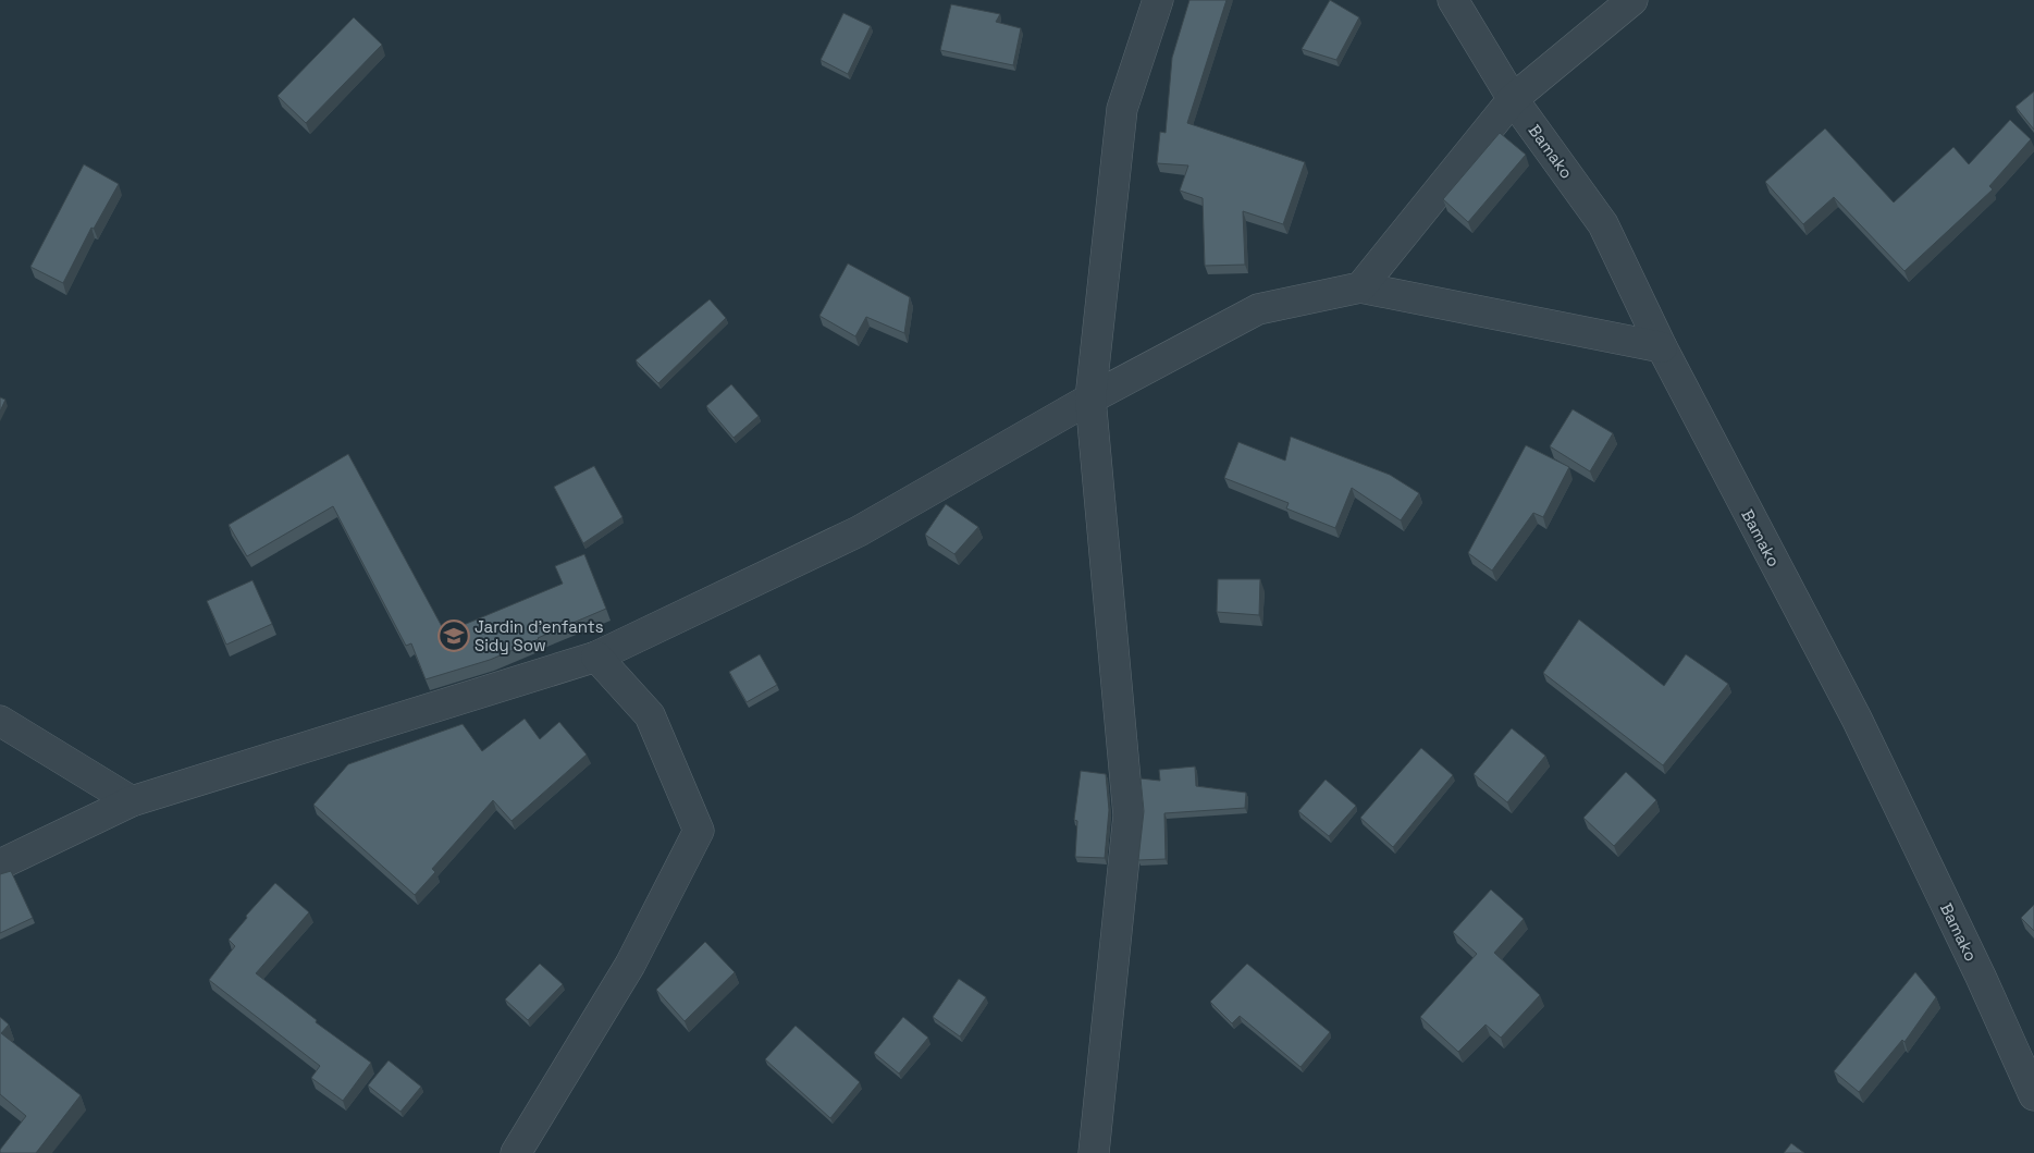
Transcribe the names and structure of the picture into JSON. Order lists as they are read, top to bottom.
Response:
{
  "streets": {
    "street": ["Bamako"]
  },
  "places": {
    "school or university": ["Jardin d'enfants Sidy Sow"]
  }
}
